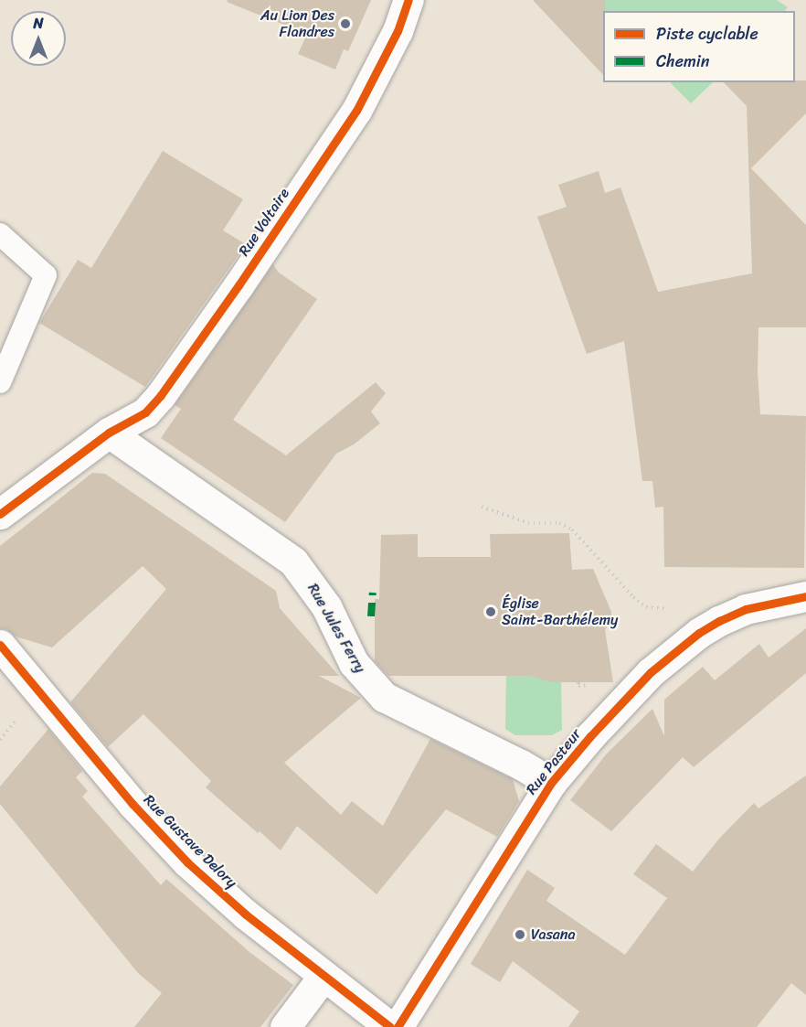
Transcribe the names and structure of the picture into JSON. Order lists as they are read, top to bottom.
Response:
{
  "streets": {
    "street": [
      "Rue Voltaire",
      "Rue Jules Ferry",
      "Rue Pasteur",
      "Rue Gustave Delory"
    ]
  },
  "crossings": [
    ["Rue Voltaire", "Rue Jules Ferry"],
    ["Rue Jules Ferry", "Rue Pasteur"]
  ],
  "places": ["Au Lion Des Flandres", "Église Saint-Barthélemy", "Vasana"],
  "legend": ["Piste cyclable", "Chemin"],
  "north": "top"
}
